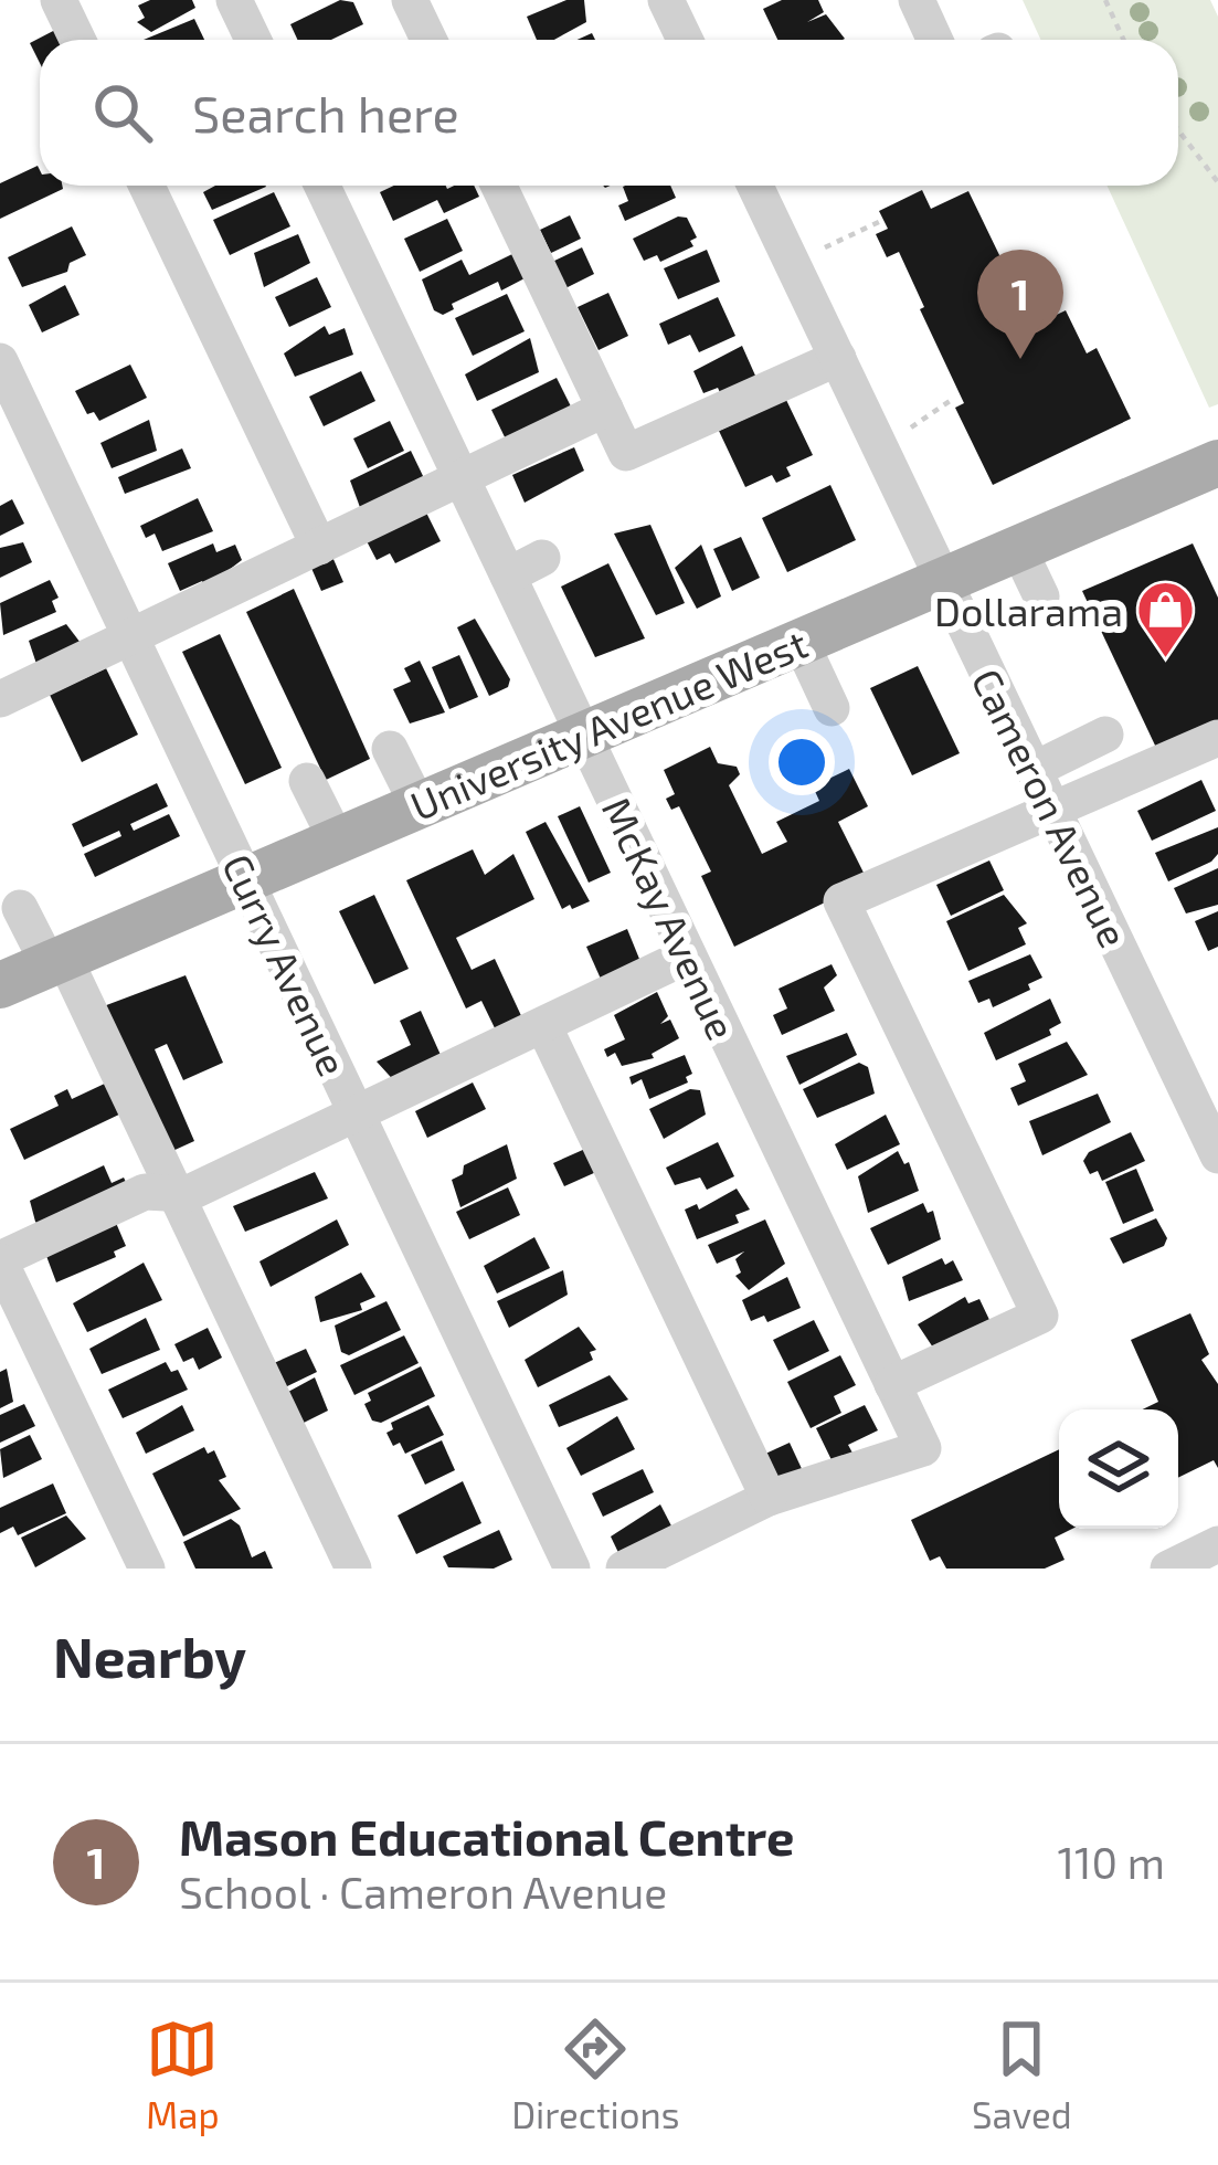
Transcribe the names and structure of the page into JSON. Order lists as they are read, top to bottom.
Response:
{
  "streets": {
    "main road": ["University Avenue West"],
    "street": ["Cameron Avenue", "McKay Avenue", "Curry Avenue"]
  },
  "crossings": [
    ["University Avenue West", "Cameron Avenue"],
    ["University Avenue West", "McKay Avenue"],
    ["University Avenue West", "Curry Avenue"]
  ],
  "places": {
    "shop": ["Dollarama"]
  },
  "page": {
    "search": "Search here",
    "pins": "1",
    "heading": "Nearby",
    "list": [
      {
        "mark": "1",
        "name": "Mason Educational Centre",
        "note": "School · Cameron Avenue",
        "value": "110 m"
      }
    ],
    "nav": ["Map", "Directions", "Saved"]
  }
}
